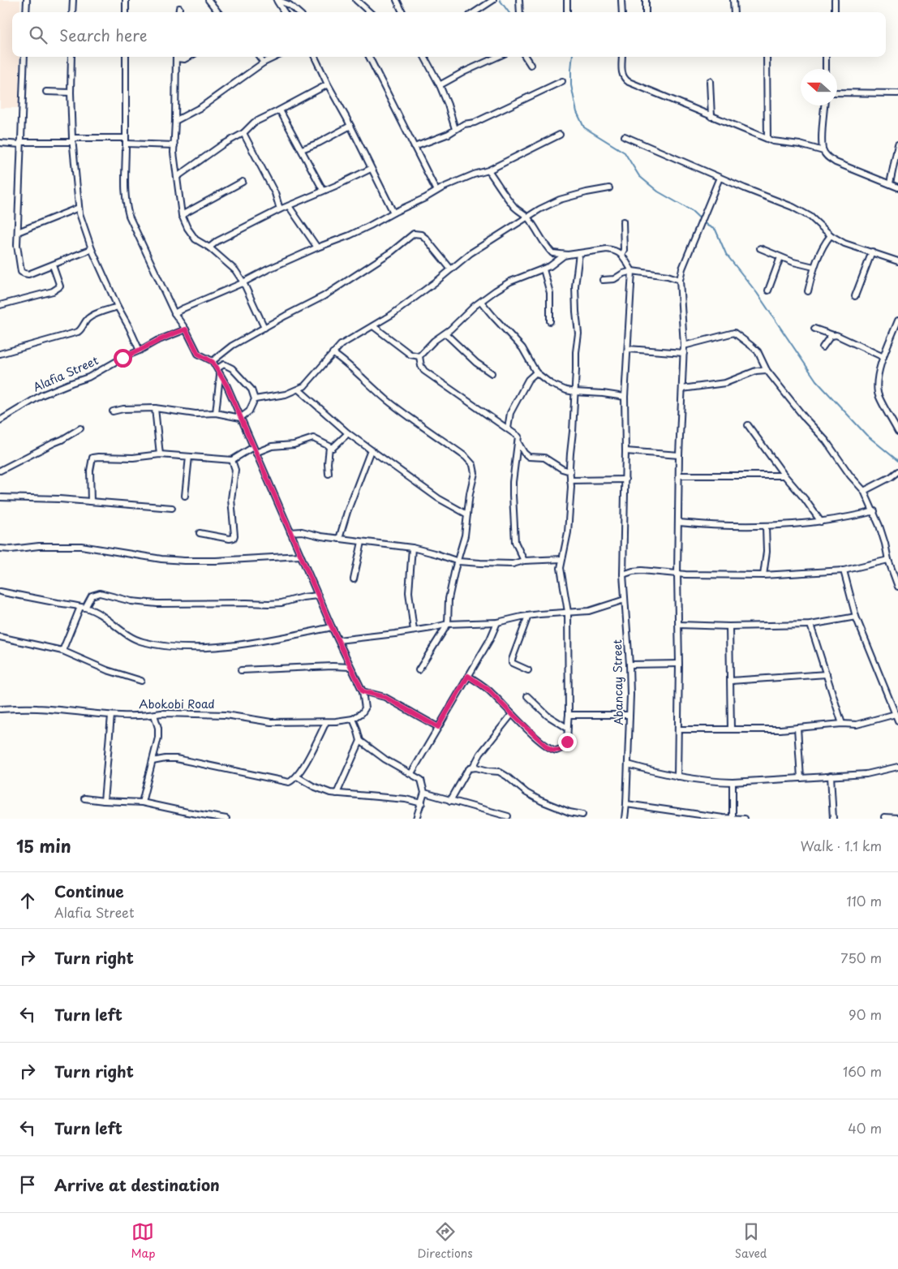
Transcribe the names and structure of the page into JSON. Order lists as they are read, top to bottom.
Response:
{
  "streets": {
    "street": ["Alafia Street", "Abancay Street", "Abokobi Road"]
  },
  "north": "left",
  "page": {
    "search": "Search here",
    "heading": ["15 min", "Walk · 1.1 km"],
    "list": [
      ["Continue", "Alafia Street", "110 m"],
      ["Turn right", "750 m"],
      ["Turn left", "90 m"],
      ["Turn right", "160 m"],
      ["Turn left", "40 m"],
      "Arrive at destination"
    ],
    "nav": ["Map", "Directions", "Saved"]
  }
}
